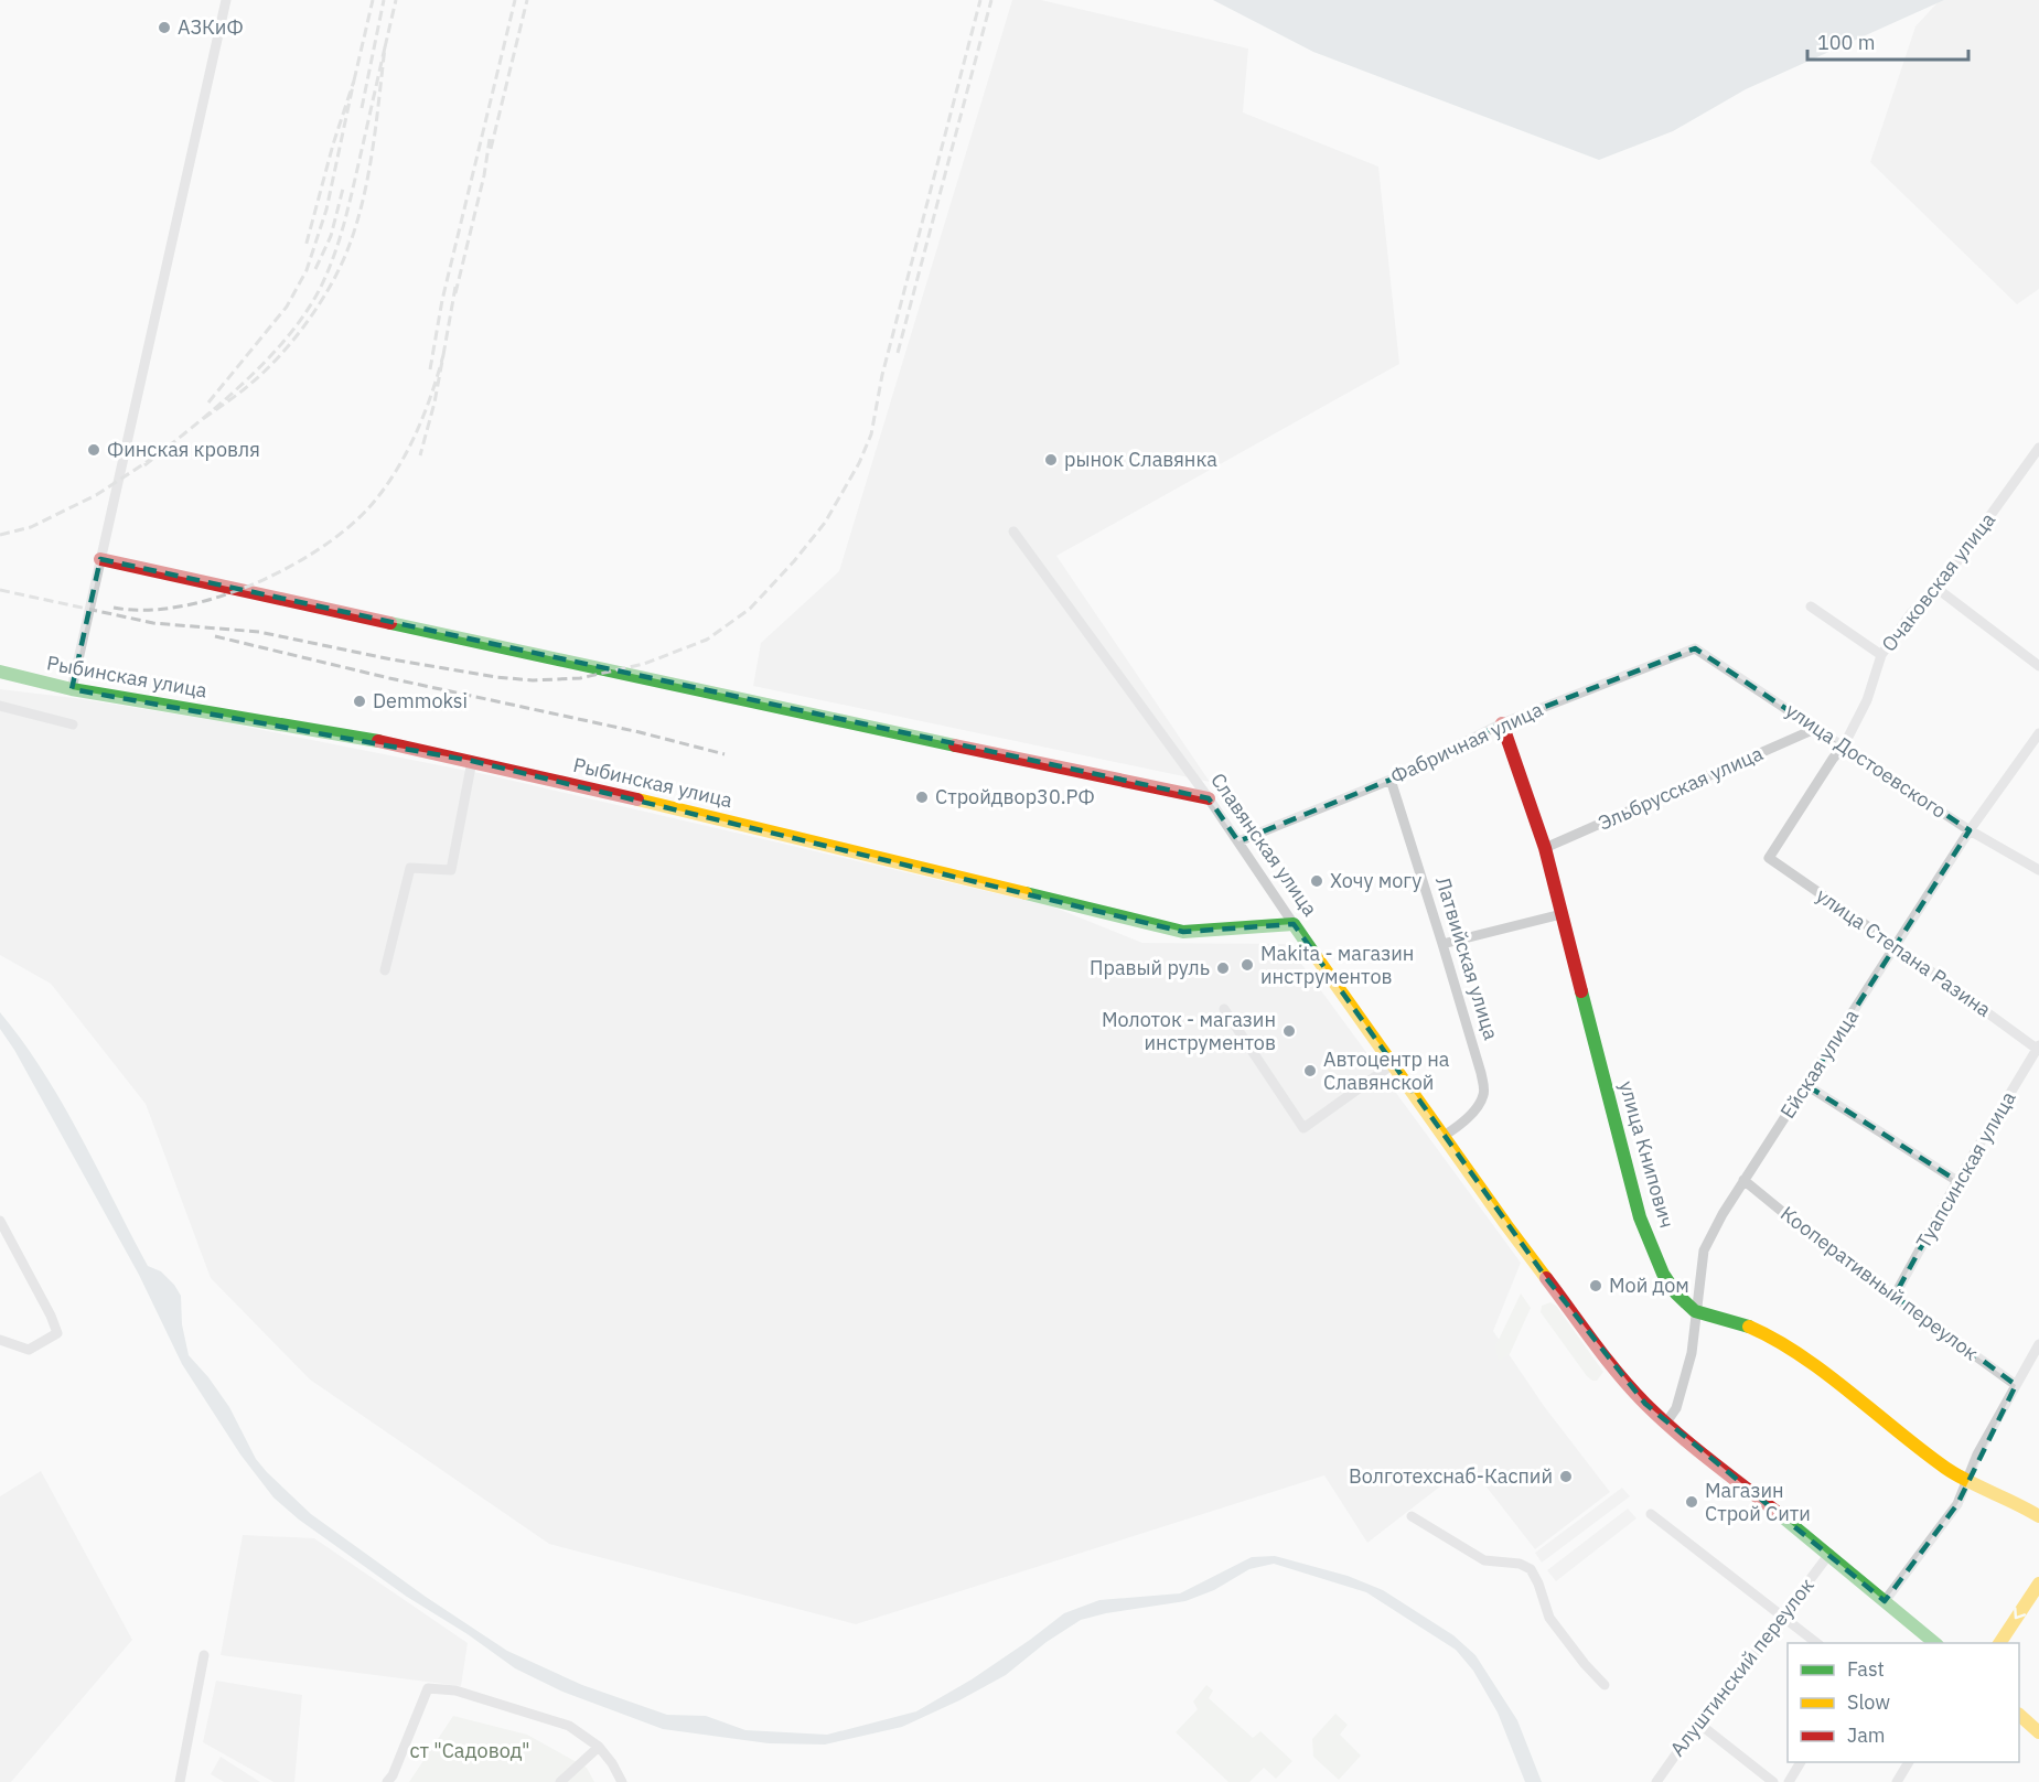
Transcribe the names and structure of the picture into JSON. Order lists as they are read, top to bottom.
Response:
{
  "streets": {
    "main road": ["Рыбинская улица", "Славянская улица", "улица Книпович"],
    "street": [
      "Очаковская улица",
      "Фабричная улица",
      "улица Достоевского",
      "Эльбрусская улица",
      "улица Степана Разина",
      "Латвийская улица",
      "Ейская улица",
      "Туапсинская улица",
      "Кооперативный переулок",
      "Алуштинский переулок"
    ]
  },
  "crossings": [
    ["Очаковская улица", "улица Достоевского"],
    ["Очаковская улица", "улица Степана Разина"],
    ["Рыбинская улица", "Славянская улица"],
    ["Фабричная улица", "улица Достоевского"],
    ["Фабричная улица", "Славянская улица"],
    ["Фабричная улица", "Латвийская улица"],
    ["Фабричная улица", "улица Книпович"],
    ["улица Достоевского", "Эльбрусская улица"],
    ["улица Достоевского", "Ейская улица"],
    ["Эльбрусская улица", "улица Книпович"],
    ["Славянская улица", "Латвийская улица"],
    ["Славянская улица", "Ейская улица"],
    ["улица Степана Разина", "Ейская улица"],
    ["улица Степана Разина", "Туапсинская улица"],
    ["Ейская улица", "улица Книпович"],
    ["Ейская улица", "Кооперативный переулок"],
    ["Туапсинская улица", "Кооперативный переулок"]
  ],
  "parks": ["ст \"Садовод\""],
  "places": [
    "АЗКиФ",
    "Финская кровля",
    "рынок Славянка",
    "Demmoksi",
    "Стройдвор30.РФ",
    "Хочу могу",
    "Makita - магазин инструментов",
    "Правый руль",
    "Молоток - магазин инструментов",
    "Автоцентр на Славянской",
    "Мой дом",
    "Волготехснаб-Каспий",
    "Магазин Строй Сити"
  ],
  "legend": ["Fast", "Slow", "Jam"],
  "scale_bar": "100 m"
}
